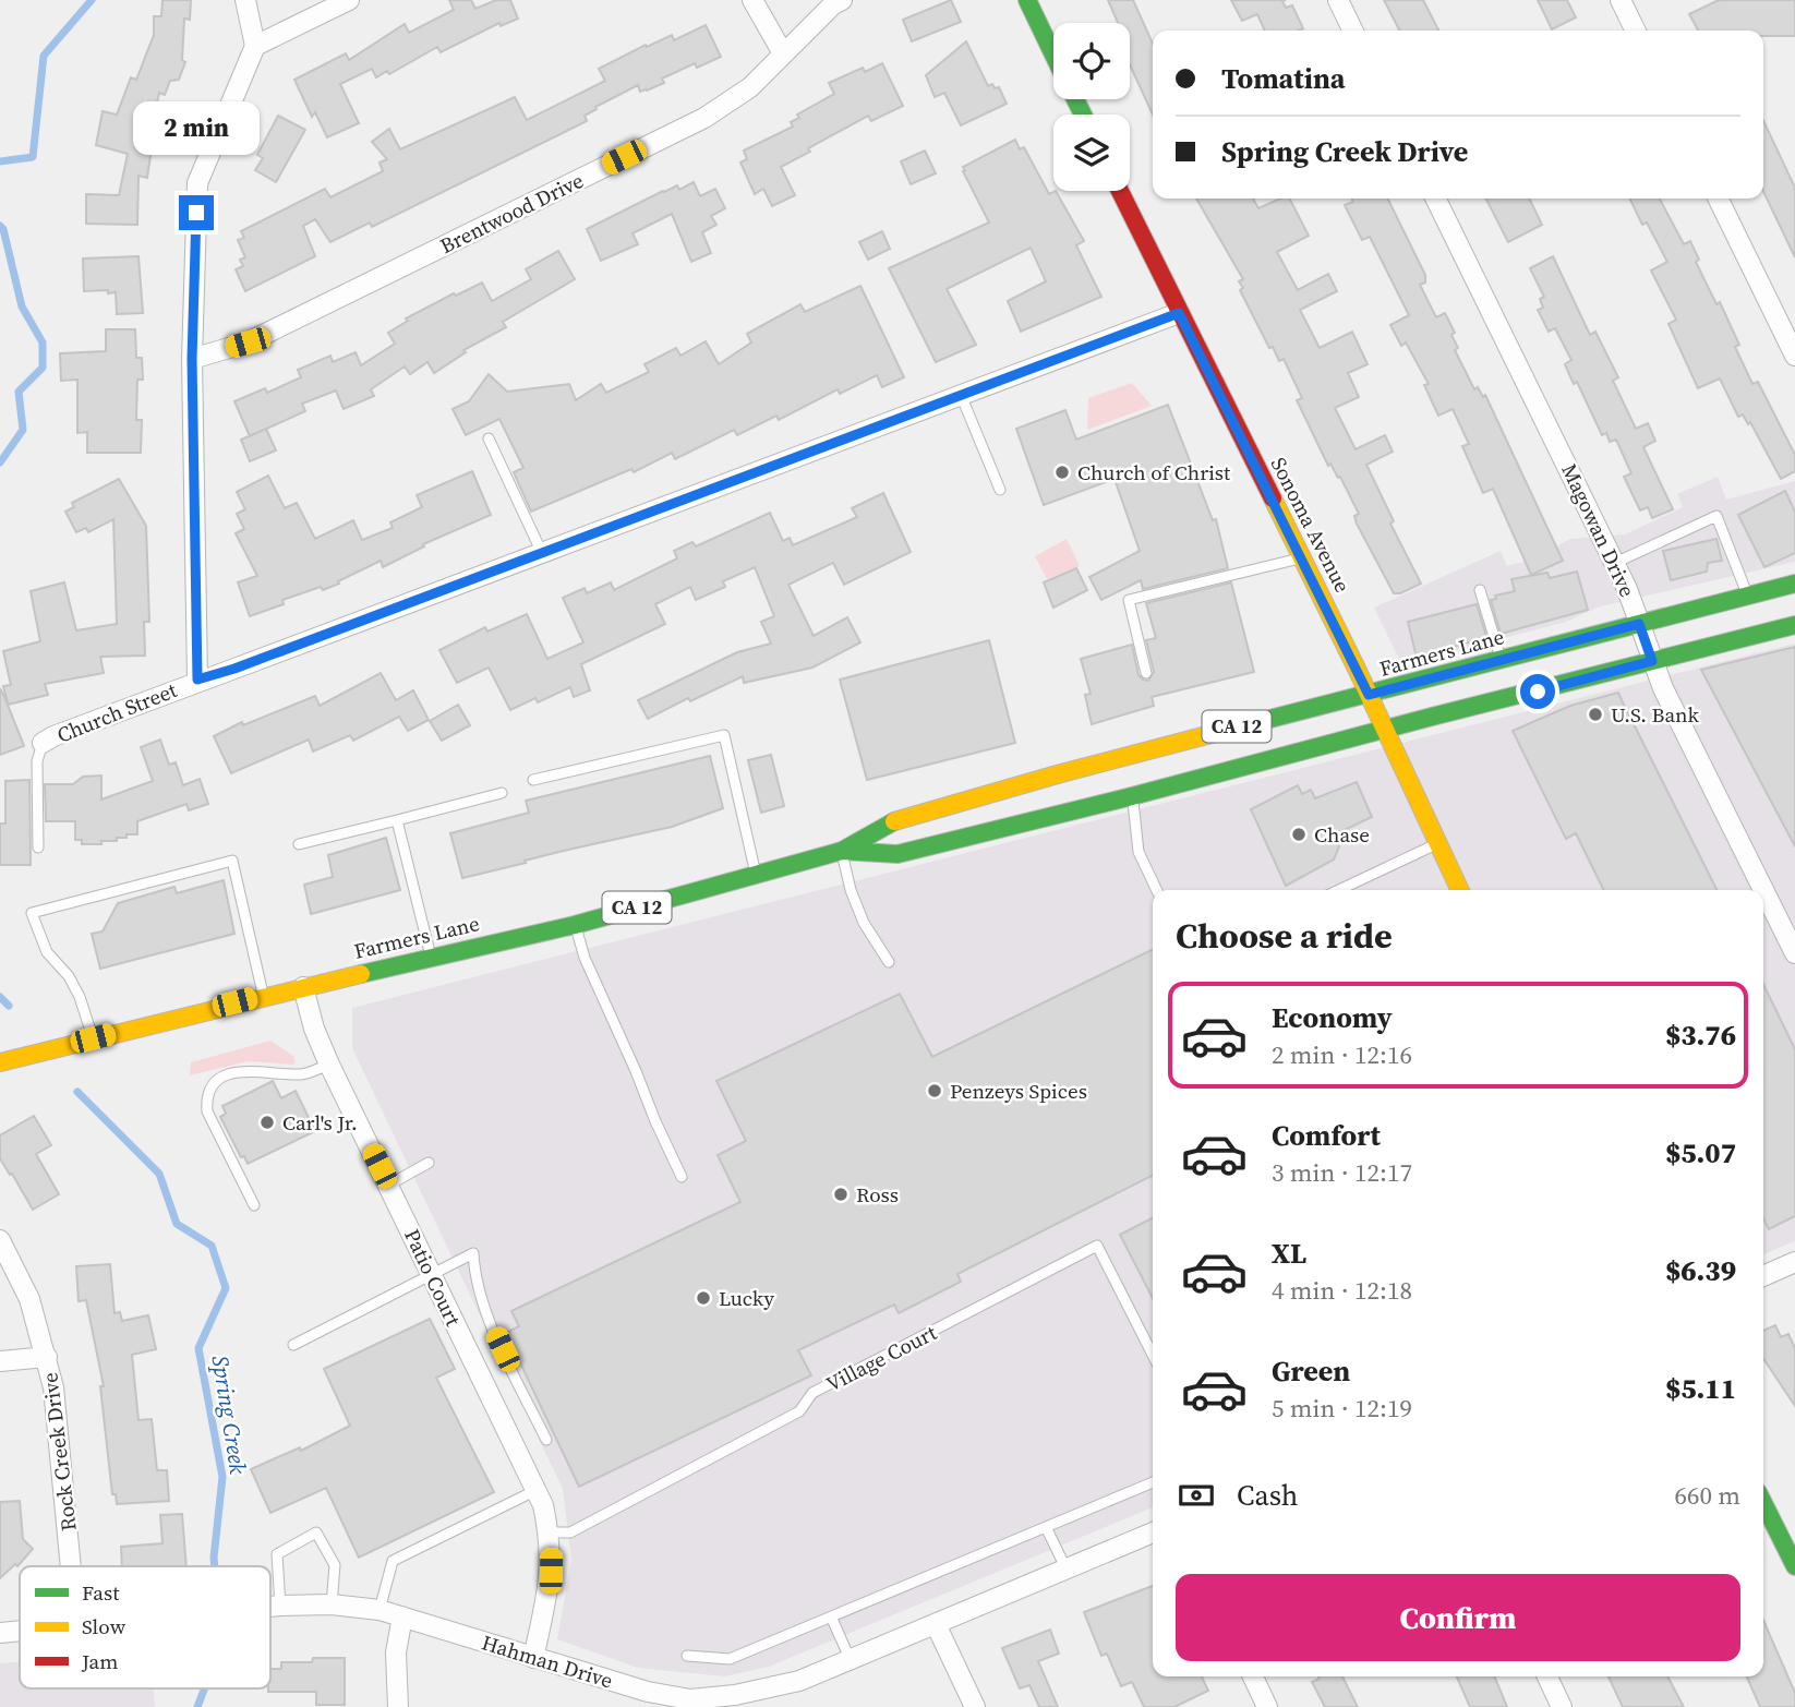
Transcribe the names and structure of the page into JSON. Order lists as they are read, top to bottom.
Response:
{
  "streets": {
    "main road": ["Sonoma Avenue", "Farmers Lane", "CA 12"],
    "street": [
      "Brentwood Drive",
      "Magowan Drive",
      "Church Street",
      "Patio Court",
      "Rock Creek Drive",
      "Hahman Drive"
    ],
    "lane": ["Village Court"]
  },
  "crossings": [
    ["Sonoma Avenue", "Farmers Lane"],
    ["Sonoma Avenue", "Church Street"],
    ["Magowan Drive", "Farmers Lane"],
    ["Farmers Lane", "Patio Court"],
    ["Patio Court", "Village Court"],
    ["Patio Court", "Hahman Drive"]
  ],
  "water": ["Spring Creek"],
  "places": [
    "Church of Christ",
    "U.S. Bank",
    "Chase",
    "Penzeys Spices",
    "Carl's Jr.",
    "Ross",
    "Lucky"
  ],
  "legend": ["Fast", "Slow", "Jam"],
  "page": {
    "banner": ["Tomatina", "Spring Creek Drive"],
    "bubble": "2 min",
    "heading": "Choose a ride",
    "list": [
      {
        "name": "Economy",
        "note": "2 min · 12:16",
        "value": "$3.76"
      },
      {
        "name": "Comfort",
        "note": "3 min · 12:17",
        "value": "$5.07"
      },
      {
        "name": "XL",
        "note": "4 min · 12:18",
        "value": "$6.39"
      },
      {
        "name": "Green",
        "note": "5 min · 12:19",
        "value": "$5.11"
      }
    ],
    "pay": ["Cash", "660 m"],
    "buttons": "Confirm"
  }
}
